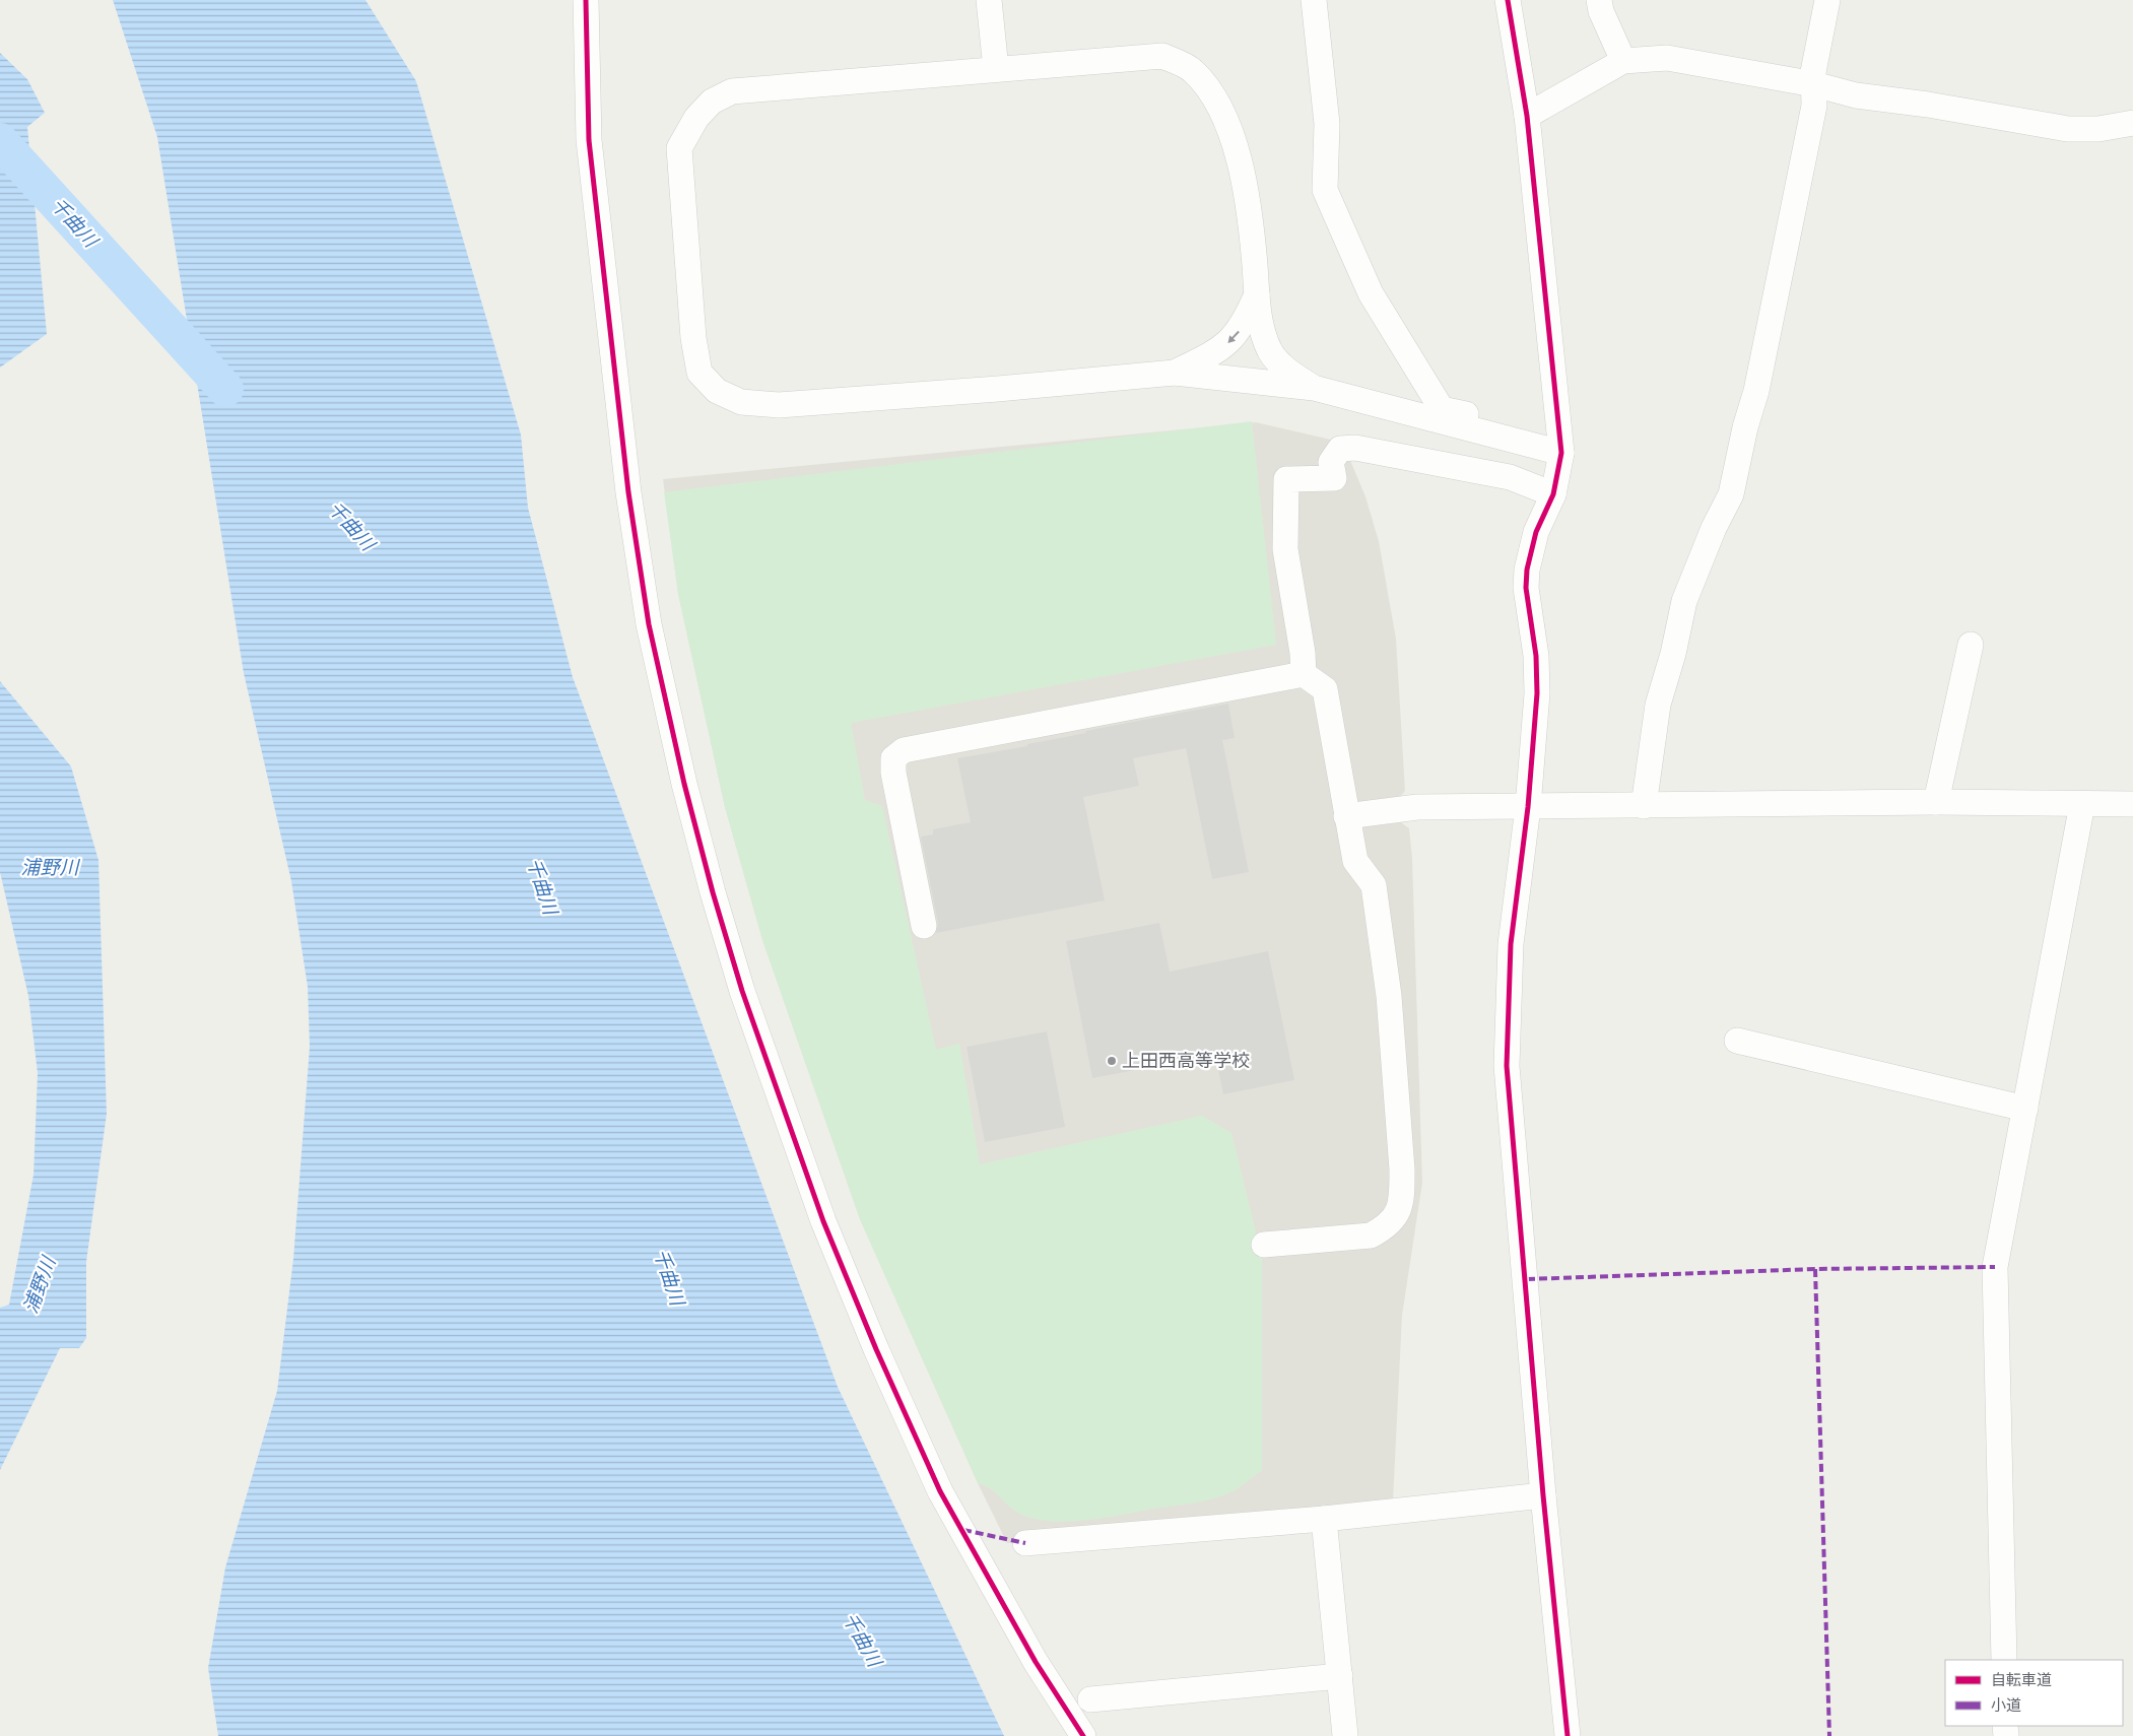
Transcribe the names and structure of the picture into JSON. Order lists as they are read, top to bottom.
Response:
{
  "water": ["千曲川", "浦野川"],
  "places": ["上田西高等学校"],
  "legend": ["自転車道", "小道"]
}
